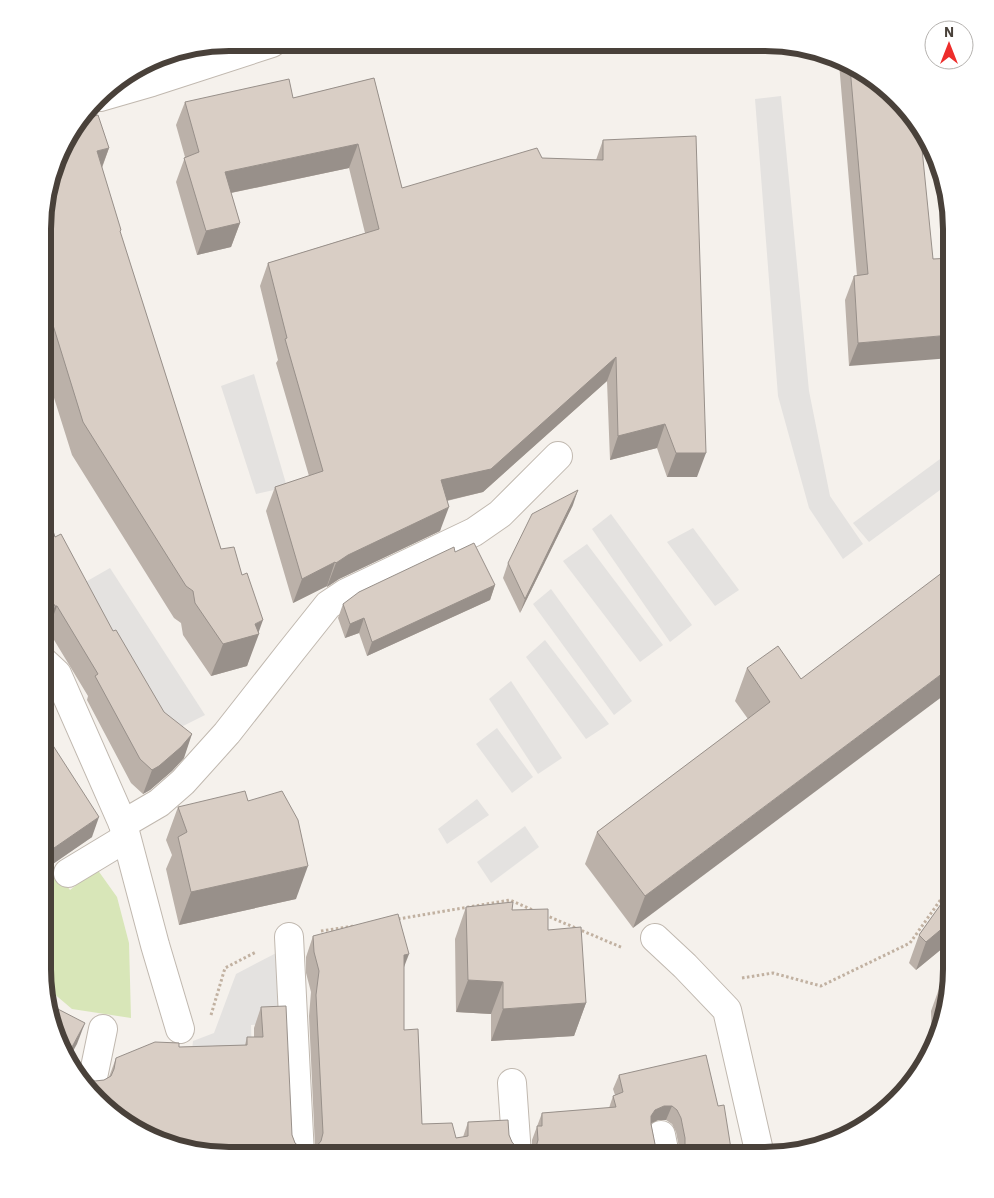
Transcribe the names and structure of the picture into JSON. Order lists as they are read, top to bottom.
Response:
{
  "north": "top"
}
